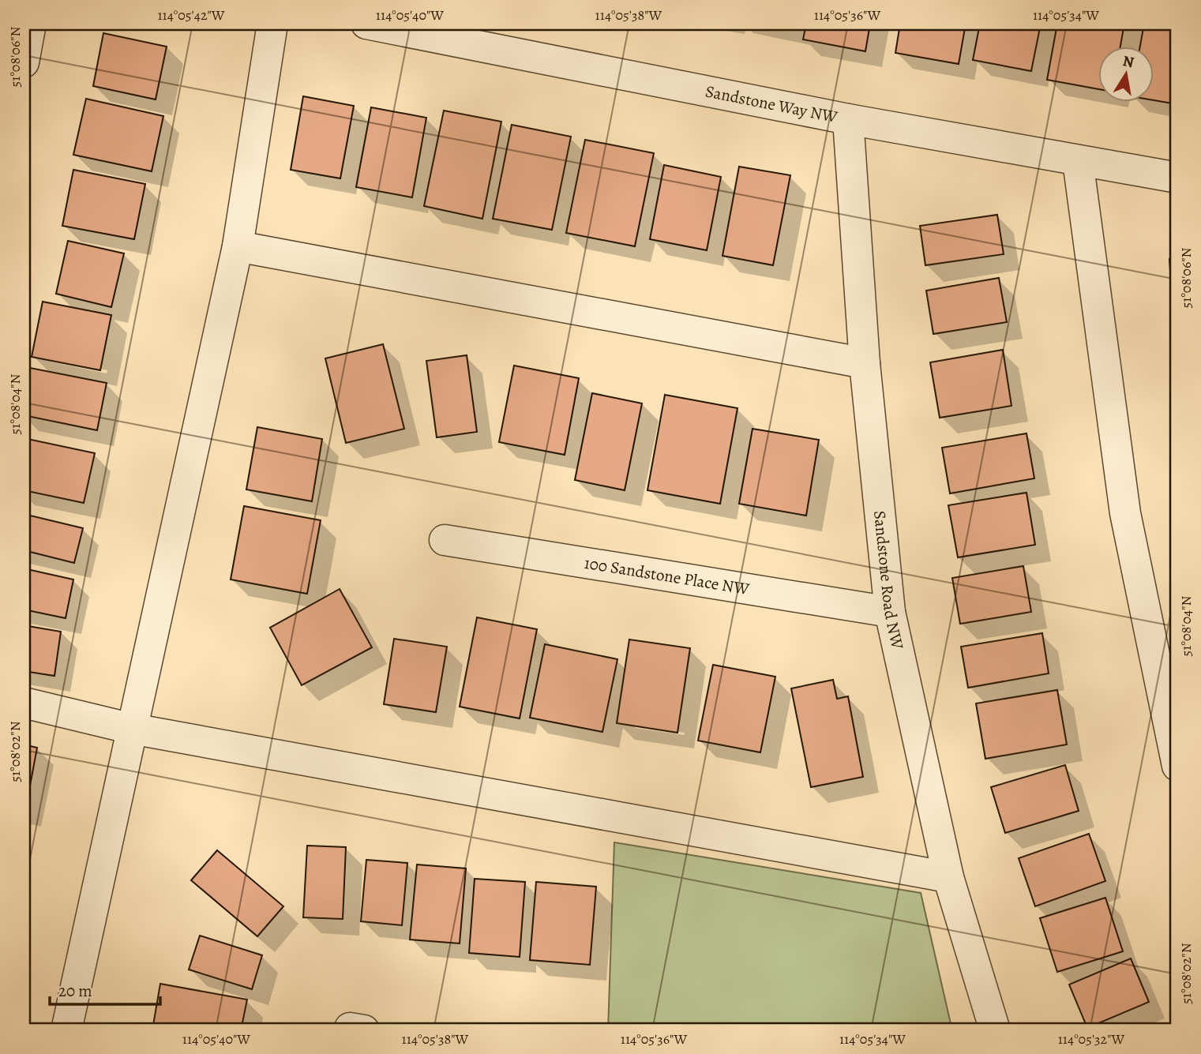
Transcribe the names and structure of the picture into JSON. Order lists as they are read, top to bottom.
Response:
{
  "streets": {
    "street": ["Sandstone Way NW", "100 Sandstone Place NW", "Sandstone Road NW"]
  },
  "crossings": [
    ["Sandstone Way NW", "Sandstone Road NW"],
    ["100 Sandstone Place NW", "Sandstone Road NW"]
  ],
  "scale_bar": "20 m",
  "north": "top",
  "coordinates": [
    "114°05'42\"W",
    "114°05'40\"W",
    "114°05'38\"W",
    "114°05'36\"W",
    "114°05'34\"W",
    "51°08'06\"N",
    "51°08'04\"N",
    "51°08'02\"N",
    "114°05'32\"W"
  ]
}
